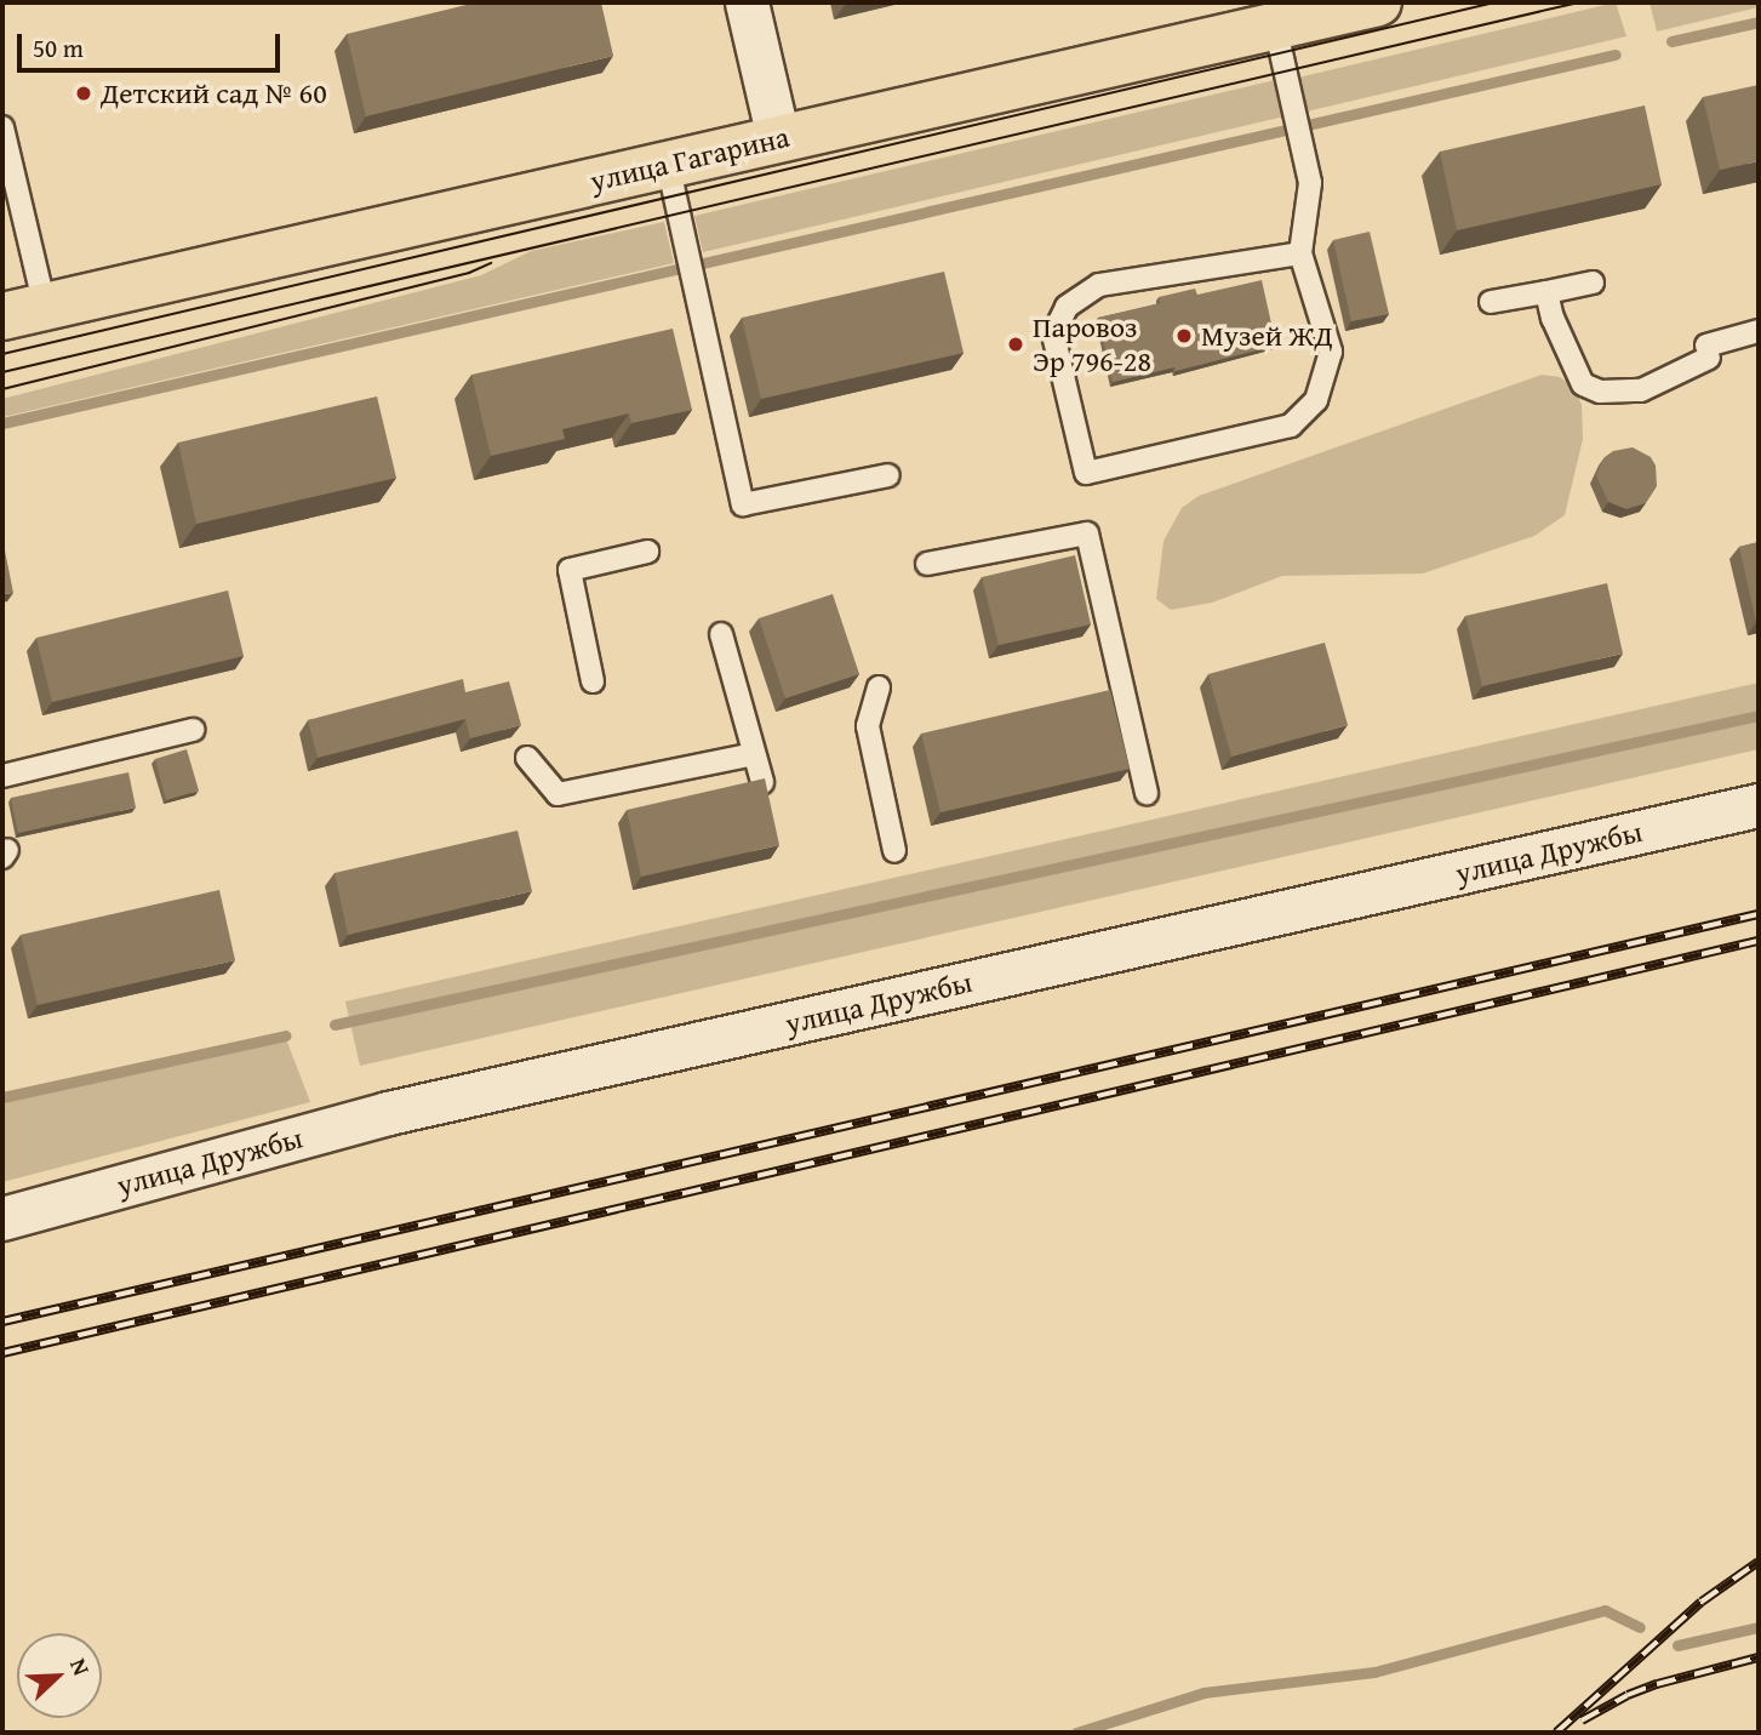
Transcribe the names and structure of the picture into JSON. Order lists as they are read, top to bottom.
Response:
{
  "streets": {
    "main road": ["улица Гагарина"],
    "street": ["улица Дружбы"]
  },
  "places": ["Детский сад № 60", "Музей ЖД", "Паровоз Эр 796-28"],
  "scale_bar": "50 m",
  "north": "top right"
}
